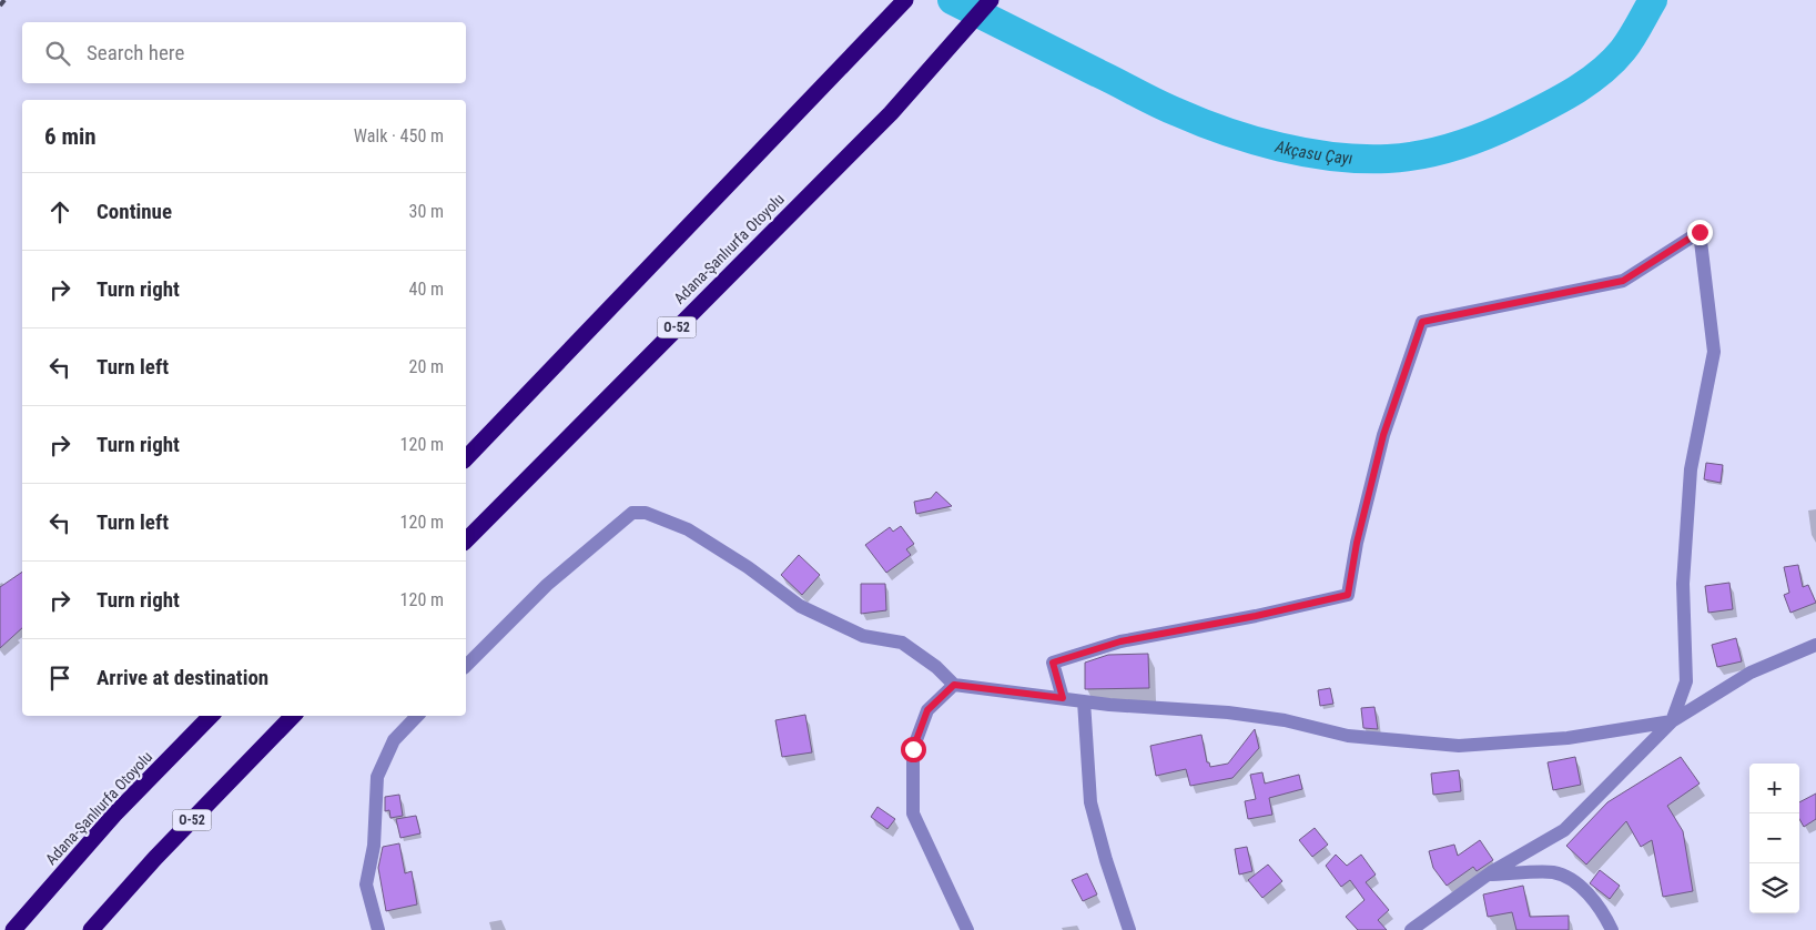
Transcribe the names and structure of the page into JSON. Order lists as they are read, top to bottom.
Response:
{
  "streets": {
    "highway": ["Adana-Şanlıurfa Otoyolu", "O-52"]
  },
  "water": ["Akçasu Çayı"],
  "page": {
    "search": "Search here",
    "heading": ["6 min", "Walk · 450 m"],
    "list": [
      ["Continue", "30 m"],
      ["Turn right", "40 m"],
      ["Turn left", "20 m"],
      ["Turn right", "120 m"],
      ["Turn left", "120 m"],
      ["Turn right", "120 m"],
      "Arrive at destination"
    ],
    "map_buttons": ["+", "−"]
  }
}
